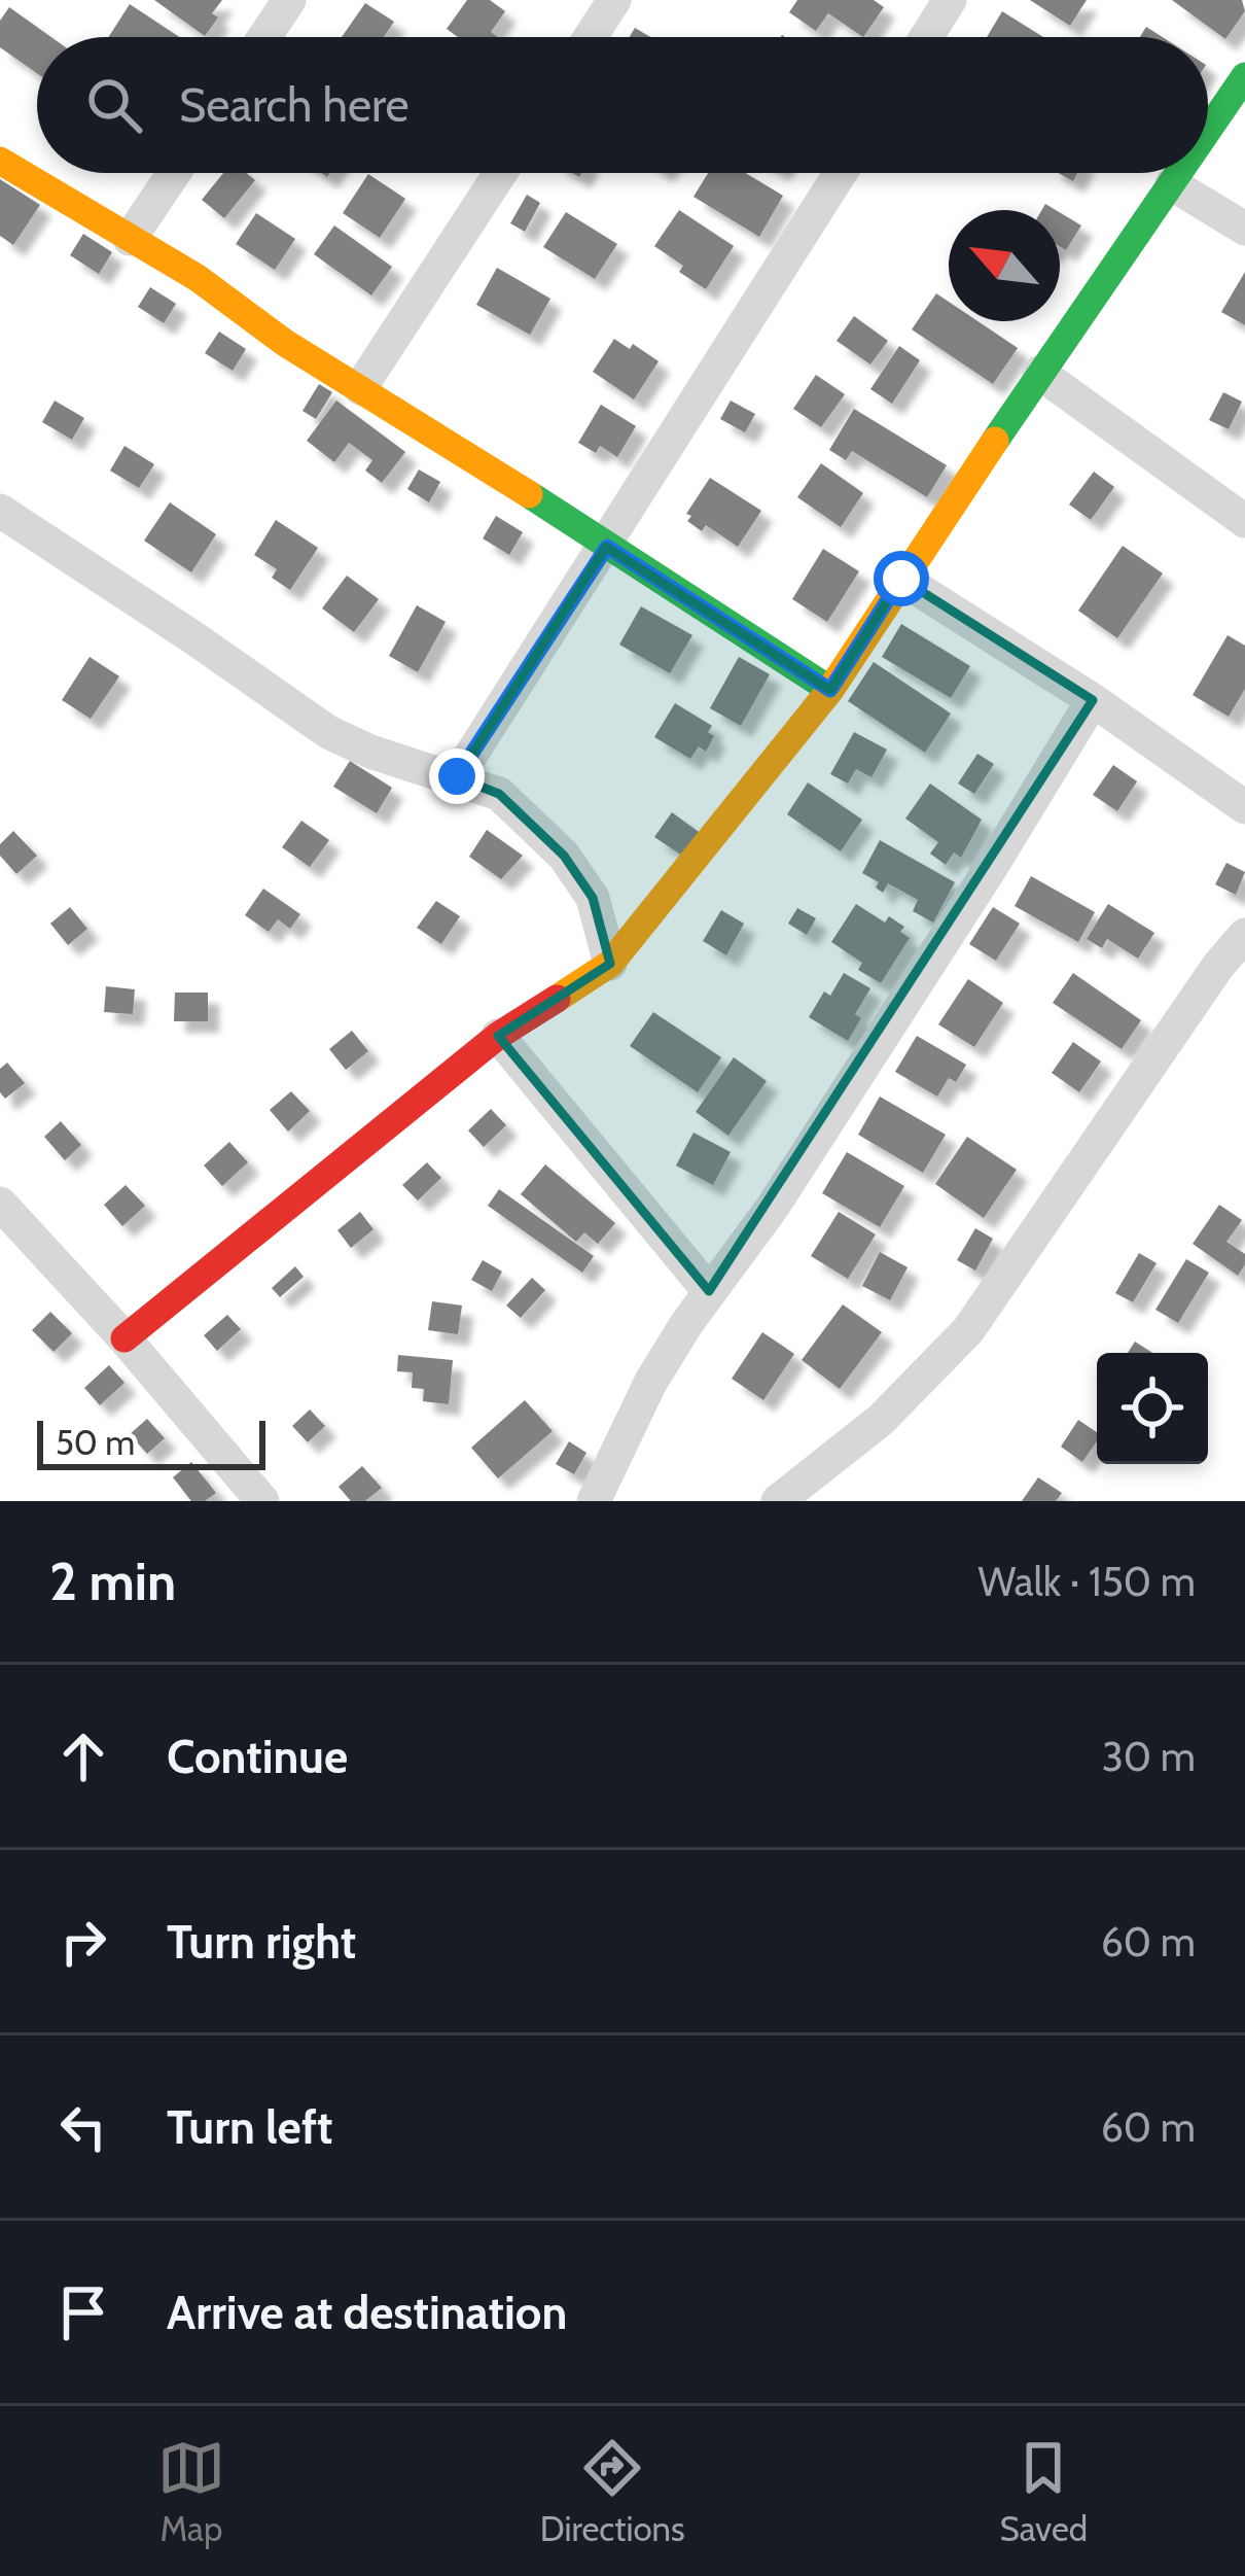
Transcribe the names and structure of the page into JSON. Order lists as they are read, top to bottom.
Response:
{
  "scale_bar": "50 m",
  "north": "top left",
  "page": {
    "search": "Search here",
    "scale": "50 m",
    "heading": ["2 min", "Walk · 150 m"],
    "list": [
      ["Continue", "30 m"],
      ["Turn right", "60 m"],
      ["Turn left", "60 m"],
      "Arrive at destination"
    ],
    "nav": ["Map", "Directions", "Saved"]
  }
}
